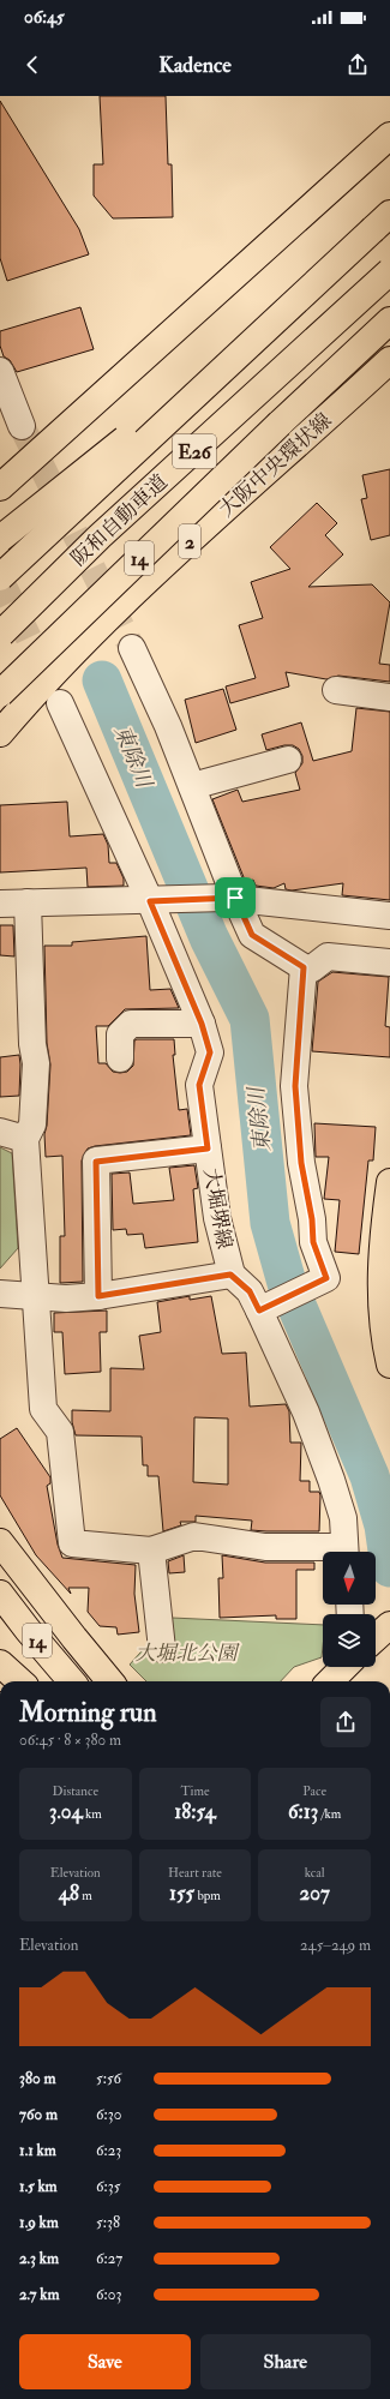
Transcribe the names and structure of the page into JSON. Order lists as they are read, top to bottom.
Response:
{
  "streets": {
    "main road": [
      "E26",
      "大阪中央環状線",
      "阪和自動車道",
      "2",
      "14"
    ],
    "street": ["大堀堺線"]
  },
  "crossings": [
    ["E26", "阪和自動車道"]
  ],
  "water": ["東除川"],
  "parks": ["大堀北公園"],
  "north": "bottom",
  "page": {
    "status": "06:45",
    "header": "Kadence",
    "heading": ["Morning run", "06:45 · 8 × 380 m"],
    "stats": [
      ["Distance", "3.04 km"],
      ["Time", "18:54"],
      ["Pace", "6:13 /km"],
      ["Elevation", "48 m"],
      ["Heart rate", "155 bpm"],
      ["kcal", "207"]
    ],
    "chart": ["Elevation", "245–249 m"],
    "list": [
      {
        "name": "380 m",
        "note": "5:56"
      },
      {
        "name": "760 m",
        "note": "6:30"
      },
      {
        "name": "1.1 km",
        "note": "6:23"
      },
      {
        "name": "1.5 km",
        "note": "6:35"
      },
      {
        "name": "1.9 km",
        "note": "5:38"
      },
      {
        "name": "2.3 km",
        "note": "6:27"
      },
      {
        "name": "2.7 km",
        "note": "6:03"
      }
    ],
    "buttons": ["Save", "Share"]
  }
}
